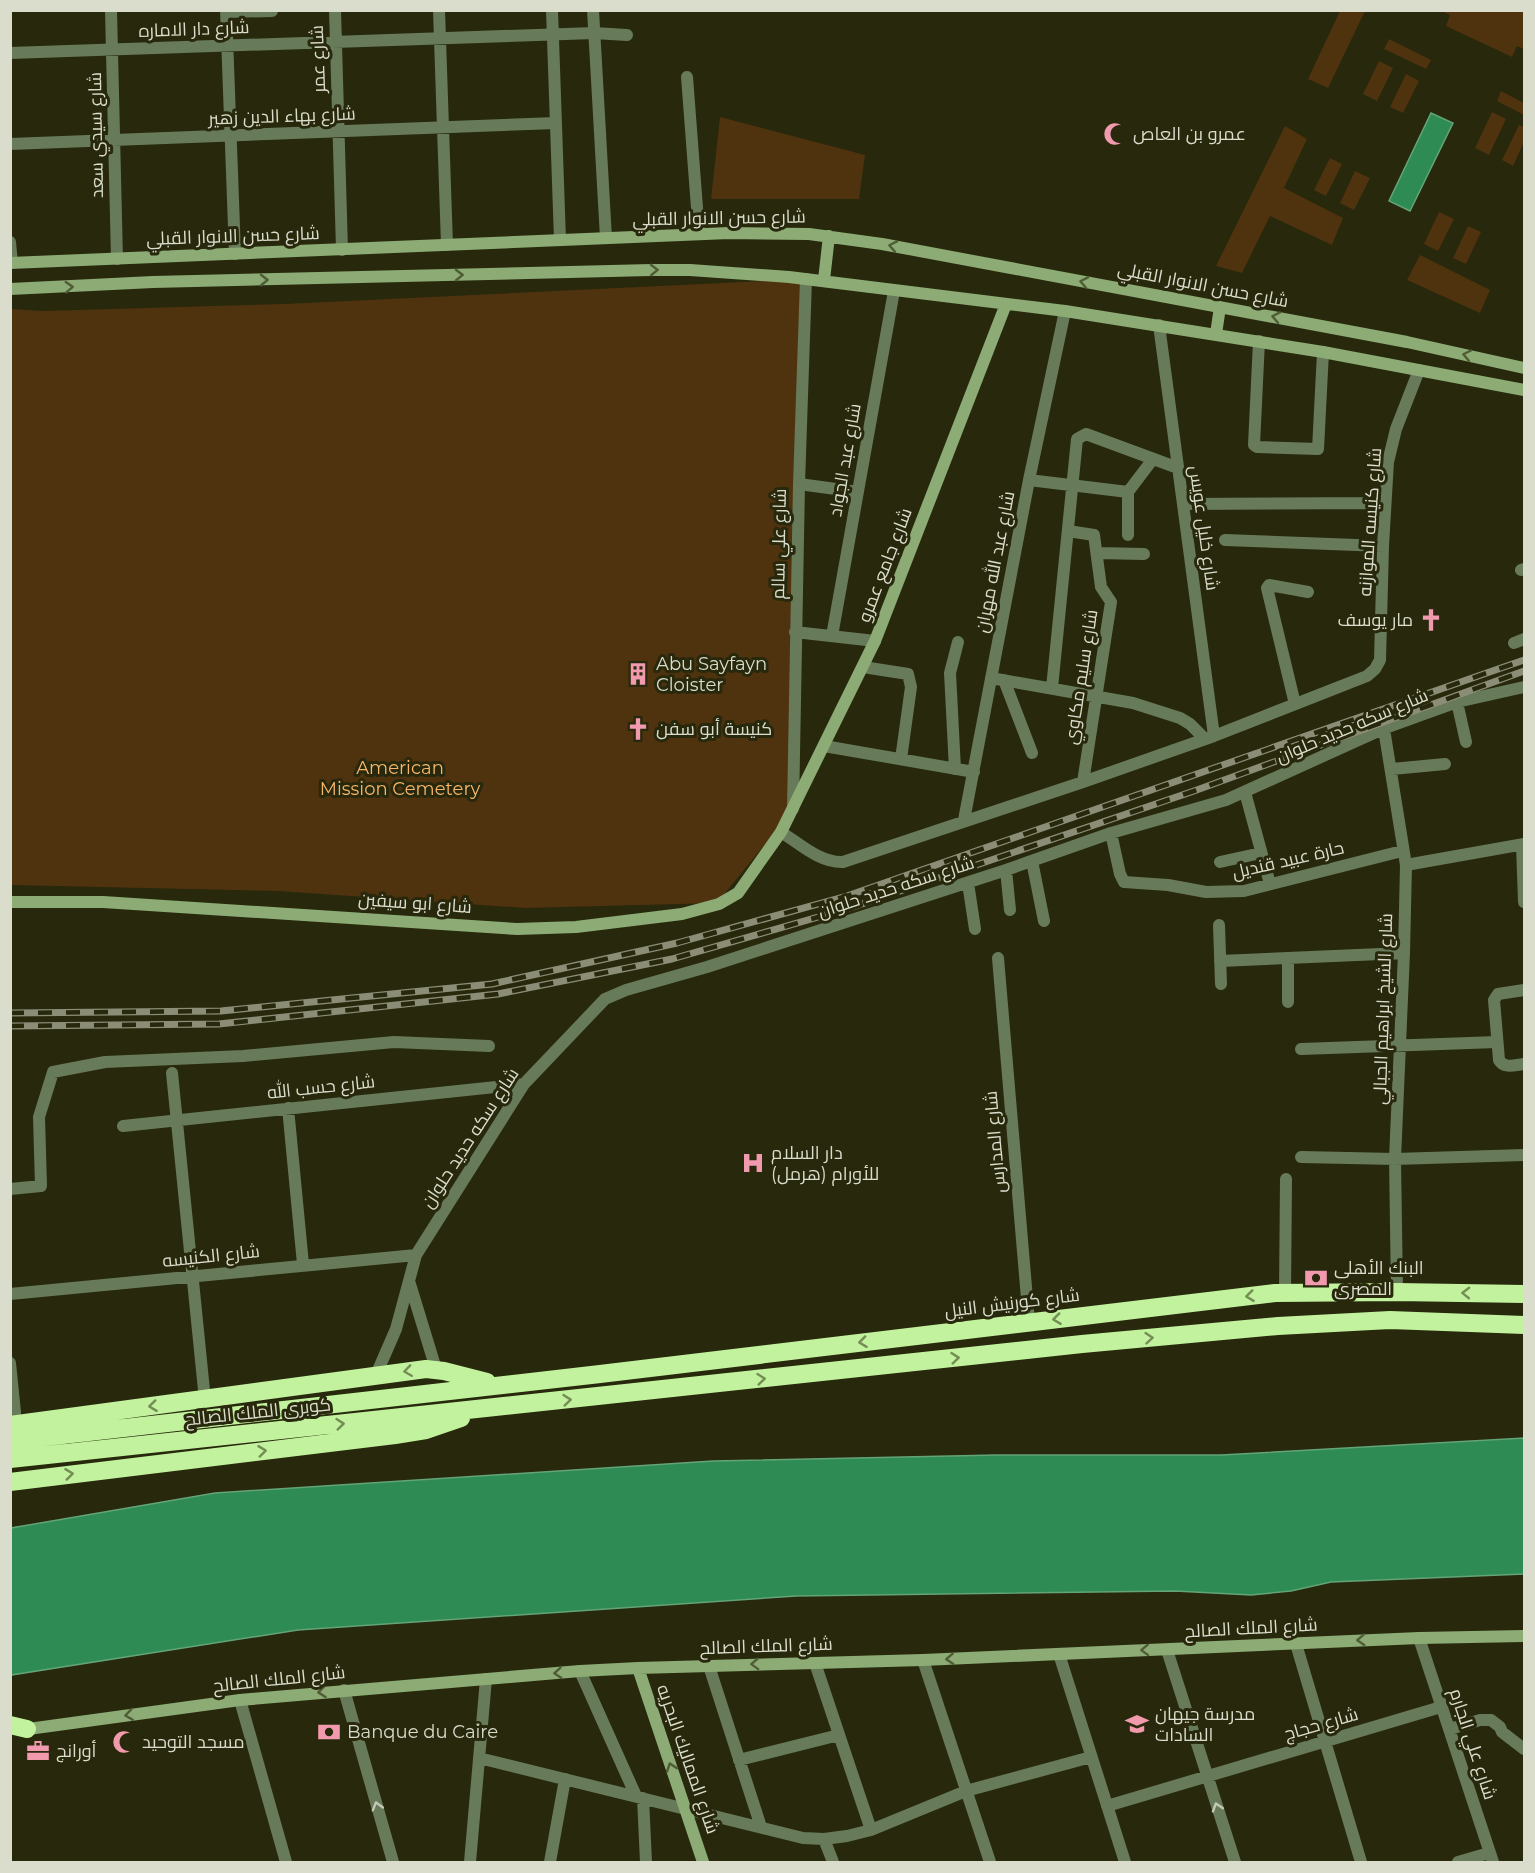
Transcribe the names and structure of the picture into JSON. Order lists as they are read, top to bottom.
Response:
{
  "streets": {
    "highway": ["شارع كورنيش النيل", "كوبرى الملك الصالح"],
    "main road": [
      "شارع حسن الانوار القبلي",
      "شارع جامع عمرو",
      "شارع ابو سيفين",
      "شارع الملك الصالح",
      "شارع المماليك البحريه"
    ],
    "street": [
      "شارع دار الاماره",
      "شارع عمر",
      "شارع بهاء الدين زهير",
      "شارع سيدي سعد",
      "شارع عبد الجواد",
      "شارع كنيسه الموازنه",
      "شارع خليل عويس",
      "شارع علي سالم",
      "شارع عبد الله مهران",
      "شارع سليم مكاوي",
      "شارع سكه حديد حلوان",
      "حارة عبيد قنديل",
      "شارع الشيخ ابراهيم الجبالي",
      "شارع حسب الله",
      "شارع المدارس",
      "شارع الكنيسه",
      "شارع حجاج",
      "شارع علي الجارم"
    ]
  },
  "crossings": [
    ["شارع دار الاماره", "شارع عمر"],
    ["شارع دار الاماره", "شارع سيدي سعد"],
    ["شارع عمر", "شارع بهاء الدين زهير"],
    ["شارع عمر", "شارع حسن الانوار القبلي"],
    ["شارع بهاء الدين زهير", "شارع سيدي سعد"],
    ["شارع سيدي سعد", "شارع حسن الانوار القبلي"],
    ["شارع علي سالم", "شارع جامع عمرو"],
    ["شارع جامع عمرو", "شارع ابو سيفين"],
    ["شارع سكه حديد حلوان", "حارة عبيد قنديل"],
    ["شارع سكه حديد حلوان", "شارع الشيخ ابراهيم الجبالي"],
    ["شارع سكه حديد حلوان", "شارع حسب الله"],
    ["شارع سكه حديد حلوان", "شارع الكنيسه"],
    ["حارة عبيد قنديل", "شارع الشيخ ابراهيم الجبالي"],
    ["شارع الشيخ ابراهيم الجبالي", "شارع كورنيش النيل"],
    ["شارع المدارس", "شارع كورنيش النيل"],
    ["شارع كورنيش النيل", "كوبرى الملك الصالح"],
    ["شارع الملك الصالح", "شارع علي الجارم"],
    ["شارع الملك الصالح", "شارع المماليك البحريه"],
    ["شارع حجاج", "شارع علي الجارم"]
  ],
  "one_way": ["شارع الملك الصالح", "شارع المماليك البحريه"],
  "parks": ["American Mission Cemetery"],
  "places": {
    "mosque": ["عمرو بن العاص", "مسجد التوحيد"],
    "church": ["مار يوسف", "كنيسة أبو سفن"],
    "building": ["Abu Sayfayn Cloister"],
    "hospital": ["دار السلام للأورام (هرمل)"],
    "bank": ["البنك الأهلى المصرى", "Banque du Caire"],
    "school or university": ["مدرسة جيهان السادات"],
    "office": ["أورانج"]
  }
}
